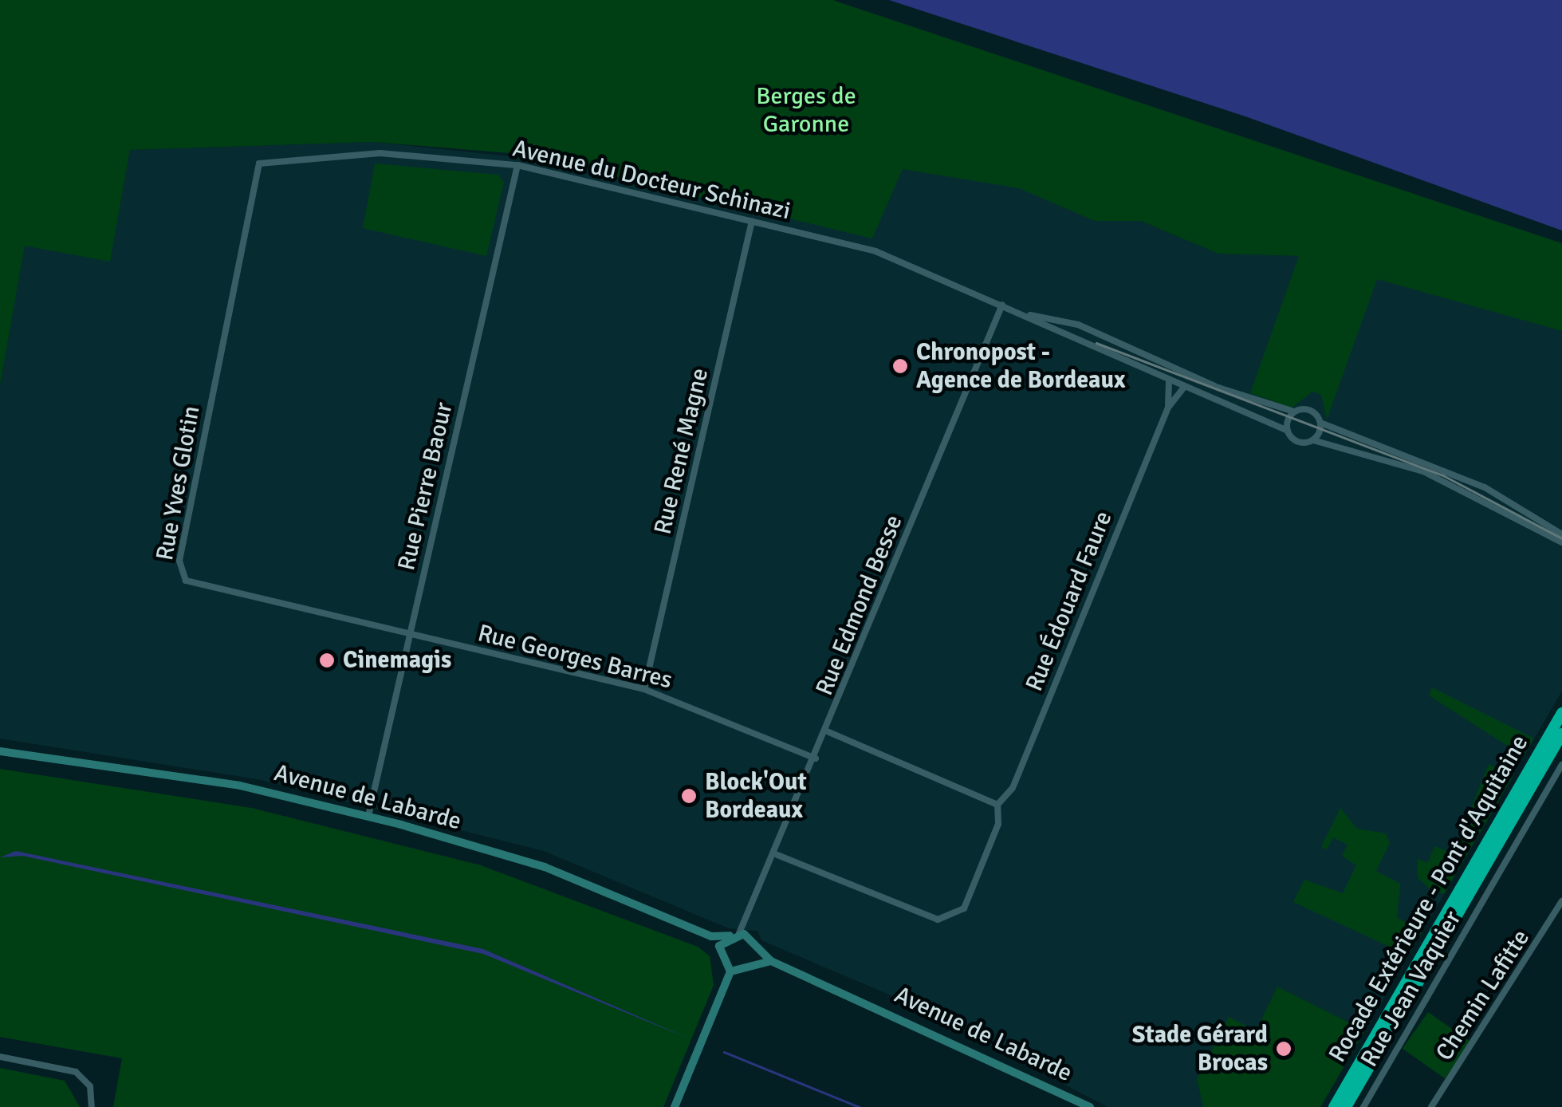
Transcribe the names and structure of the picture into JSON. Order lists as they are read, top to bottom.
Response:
{
  "streets": {
    "highway": ["Rocade Extérieure - Pont d'Aquitaine"],
    "main road": ["Avenue de Labarde"],
    "street": [
      "Avenue du Docteur Schinazi",
      "Rue René Magne",
      "Rue Yves Glotin",
      "Rue Pierre Baour",
      "Rue Édouard Faure",
      "Rue Edmond Besse",
      "Rue Georges Barres",
      "Rue Jean Vaquier",
      "Chemin Lafitte"
    ]
  },
  "crossings": [
    ["Avenue du Docteur Schinazi", "Rue René Magne"],
    ["Avenue du Docteur Schinazi", "Rue Yves Glotin"],
    ["Avenue du Docteur Schinazi", "Rue Pierre Baour"],
    ["Avenue du Docteur Schinazi", "Rue Édouard Faure"],
    ["Avenue du Docteur Schinazi", "Rue Edmond Besse"],
    ["Rue René Magne", "Rue Georges Barres"],
    ["Rue Yves Glotin", "Rue Pierre Baour"],
    ["Rue Yves Glotin", "Rue Georges Barres"],
    ["Rue Pierre Baour", "Rue Georges Barres"],
    ["Rue Pierre Baour", "Avenue de Labarde"],
    ["Rue Edmond Besse", "Rue Georges Barres"],
    ["Rue Edmond Besse", "Avenue de Labarde"]
  ],
  "parks": ["Berges de Garonne"],
  "places": [
    "Chronopost - Agence de Bordeaux",
    "Cinemagis",
    "Block'Out Bordeaux",
    "Stade Gérard Brocas"
  ]
}
